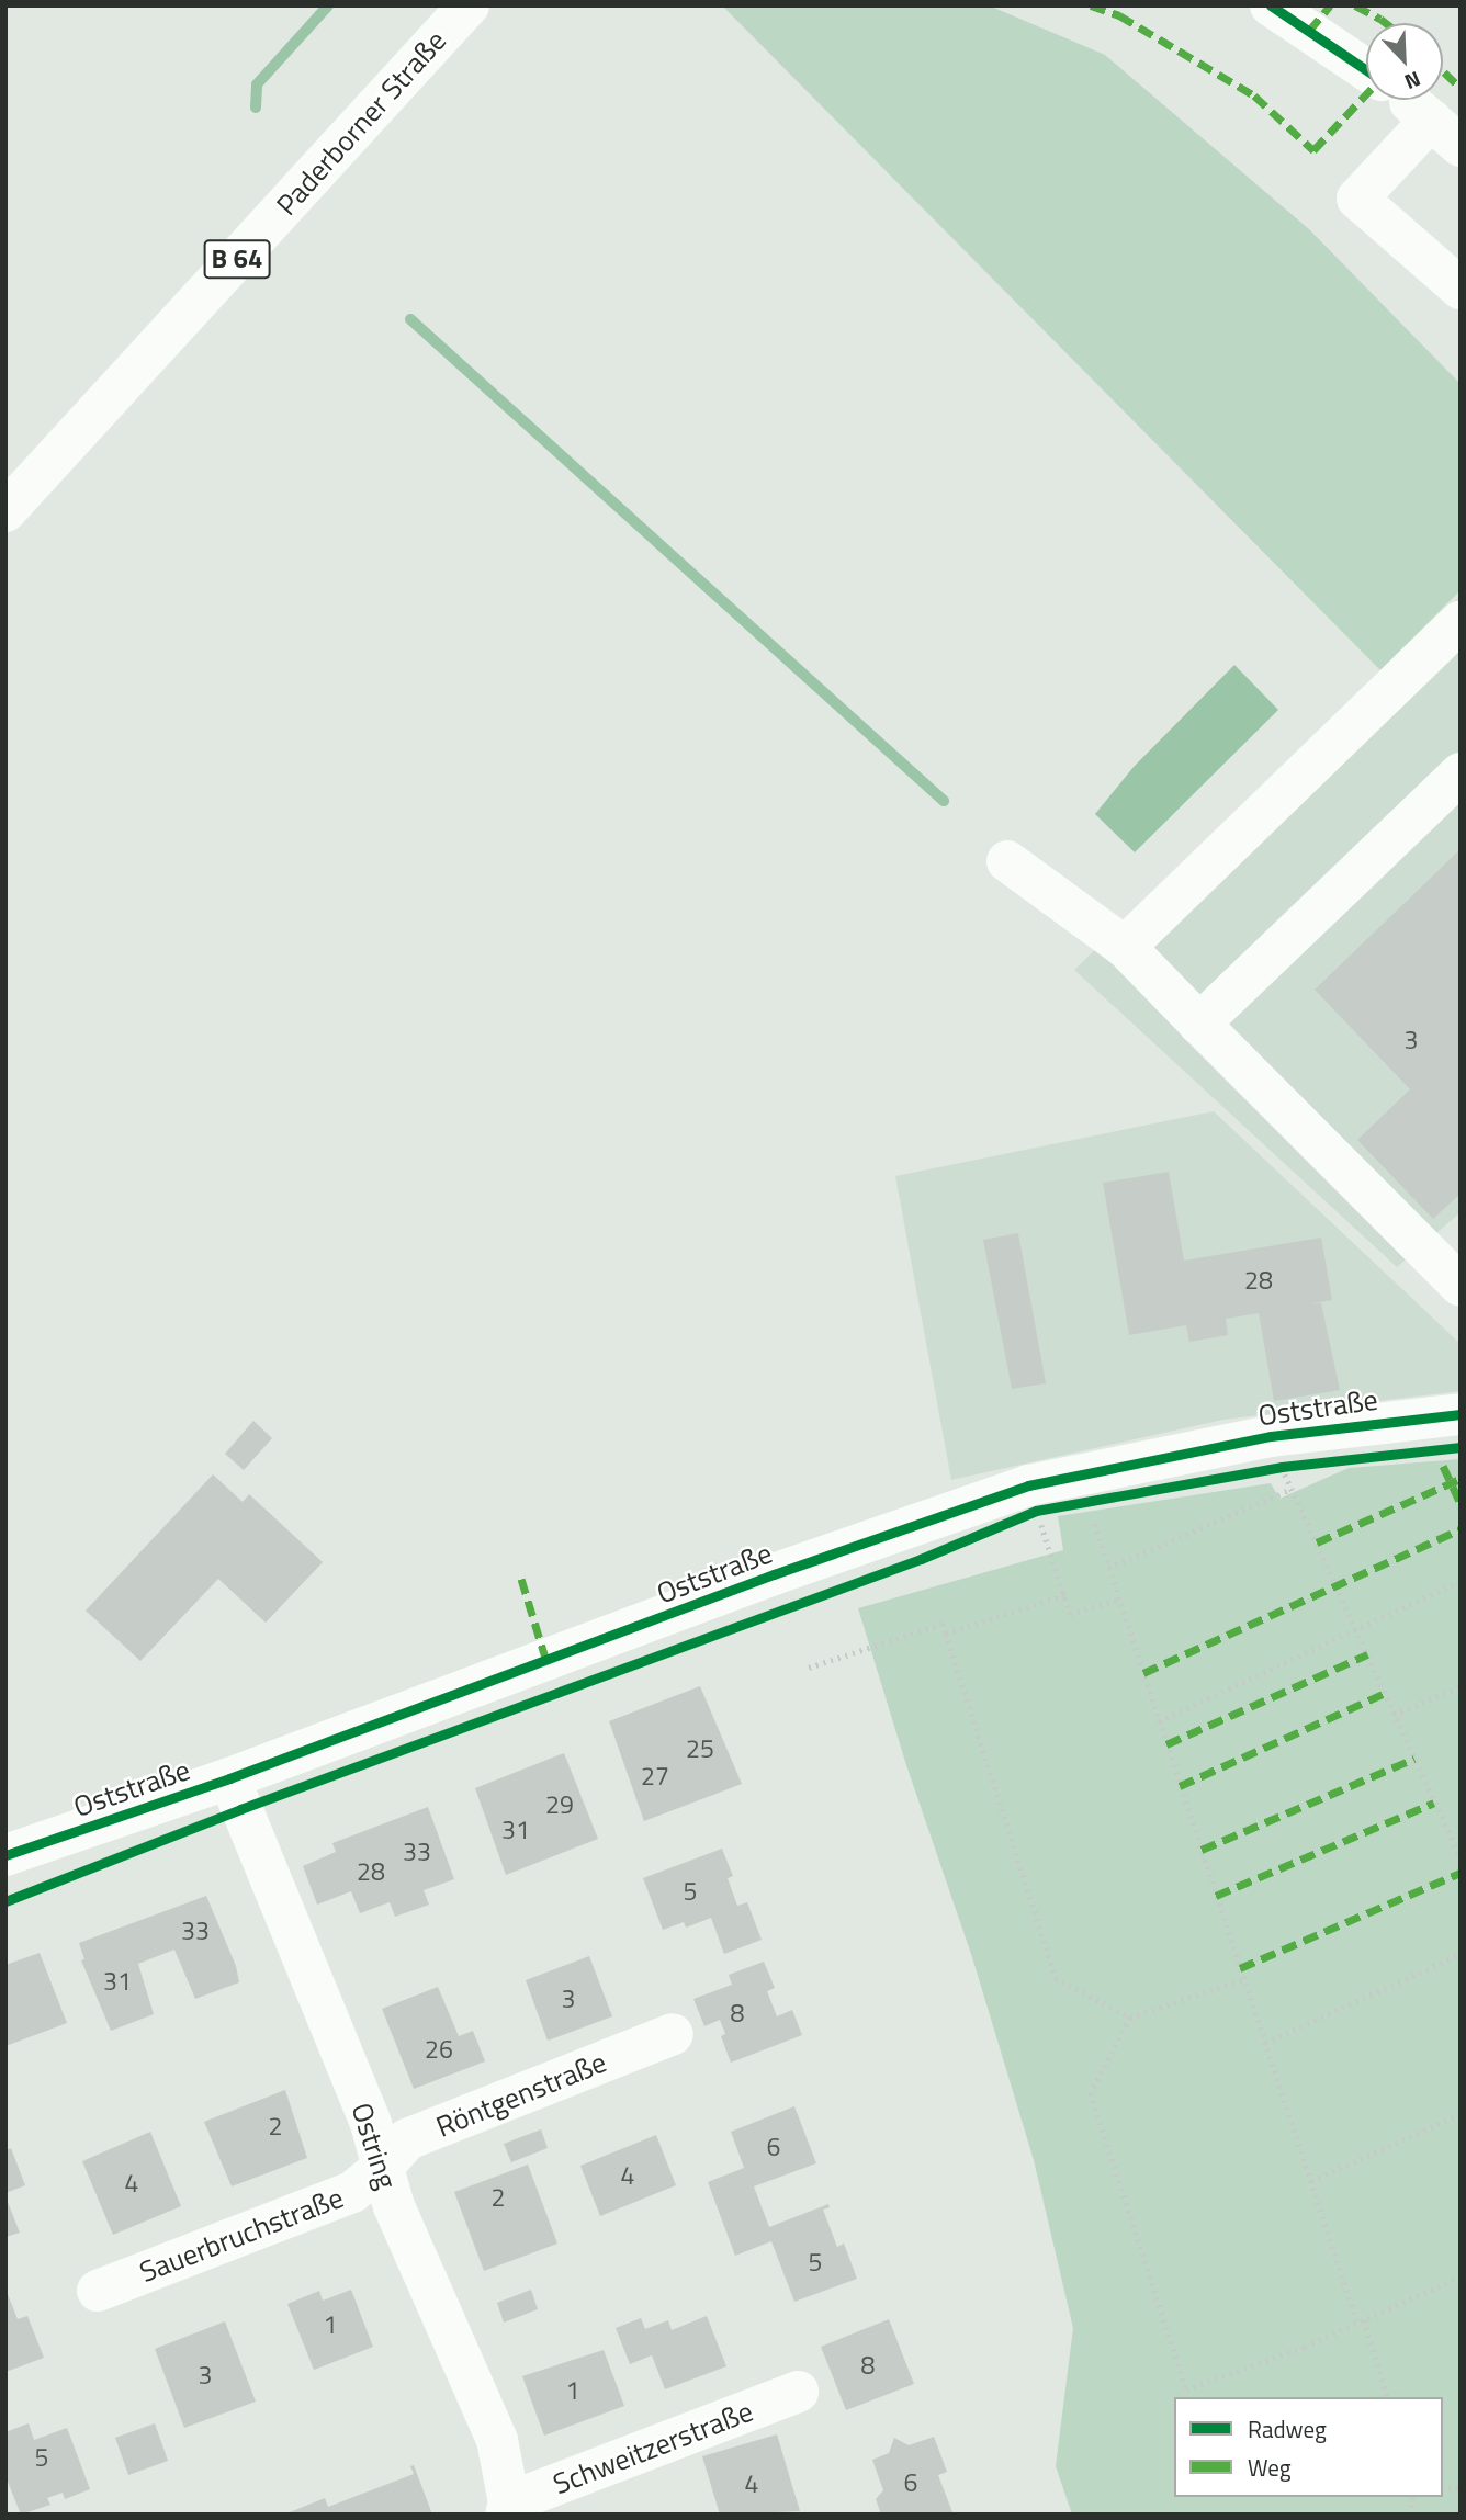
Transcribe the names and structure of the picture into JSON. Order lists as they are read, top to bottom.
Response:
{
  "streets": {
    "street": [
      "Paderborner Straße",
      "B 64",
      "Oststraße",
      "Röntgenstraße",
      "Ostring",
      "Sauerbruchstraße",
      "Schweitzerstraße"
    ]
  },
  "crossings": [
    ["Oststraße", "Ostring"],
    ["Röntgenstraße", "Ostring"],
    ["Röntgenstraße", "Sauerbruchstraße"],
    ["Ostring", "Sauerbruchstraße"],
    ["Ostring", "Schweitzerstraße"]
  ],
  "house_numbers": [
    "3",
    "28",
    "25",
    "27",
    "29",
    "31",
    "33",
    "28",
    "5",
    "33",
    "31",
    "3",
    "8",
    "26",
    "2",
    "6",
    "4",
    "4",
    "2",
    "5",
    "1",
    "8",
    "3",
    "1",
    "5",
    "6",
    "4"
  ],
  "legend": ["Radweg", "Weg"],
  "north": "bottom right"
}
